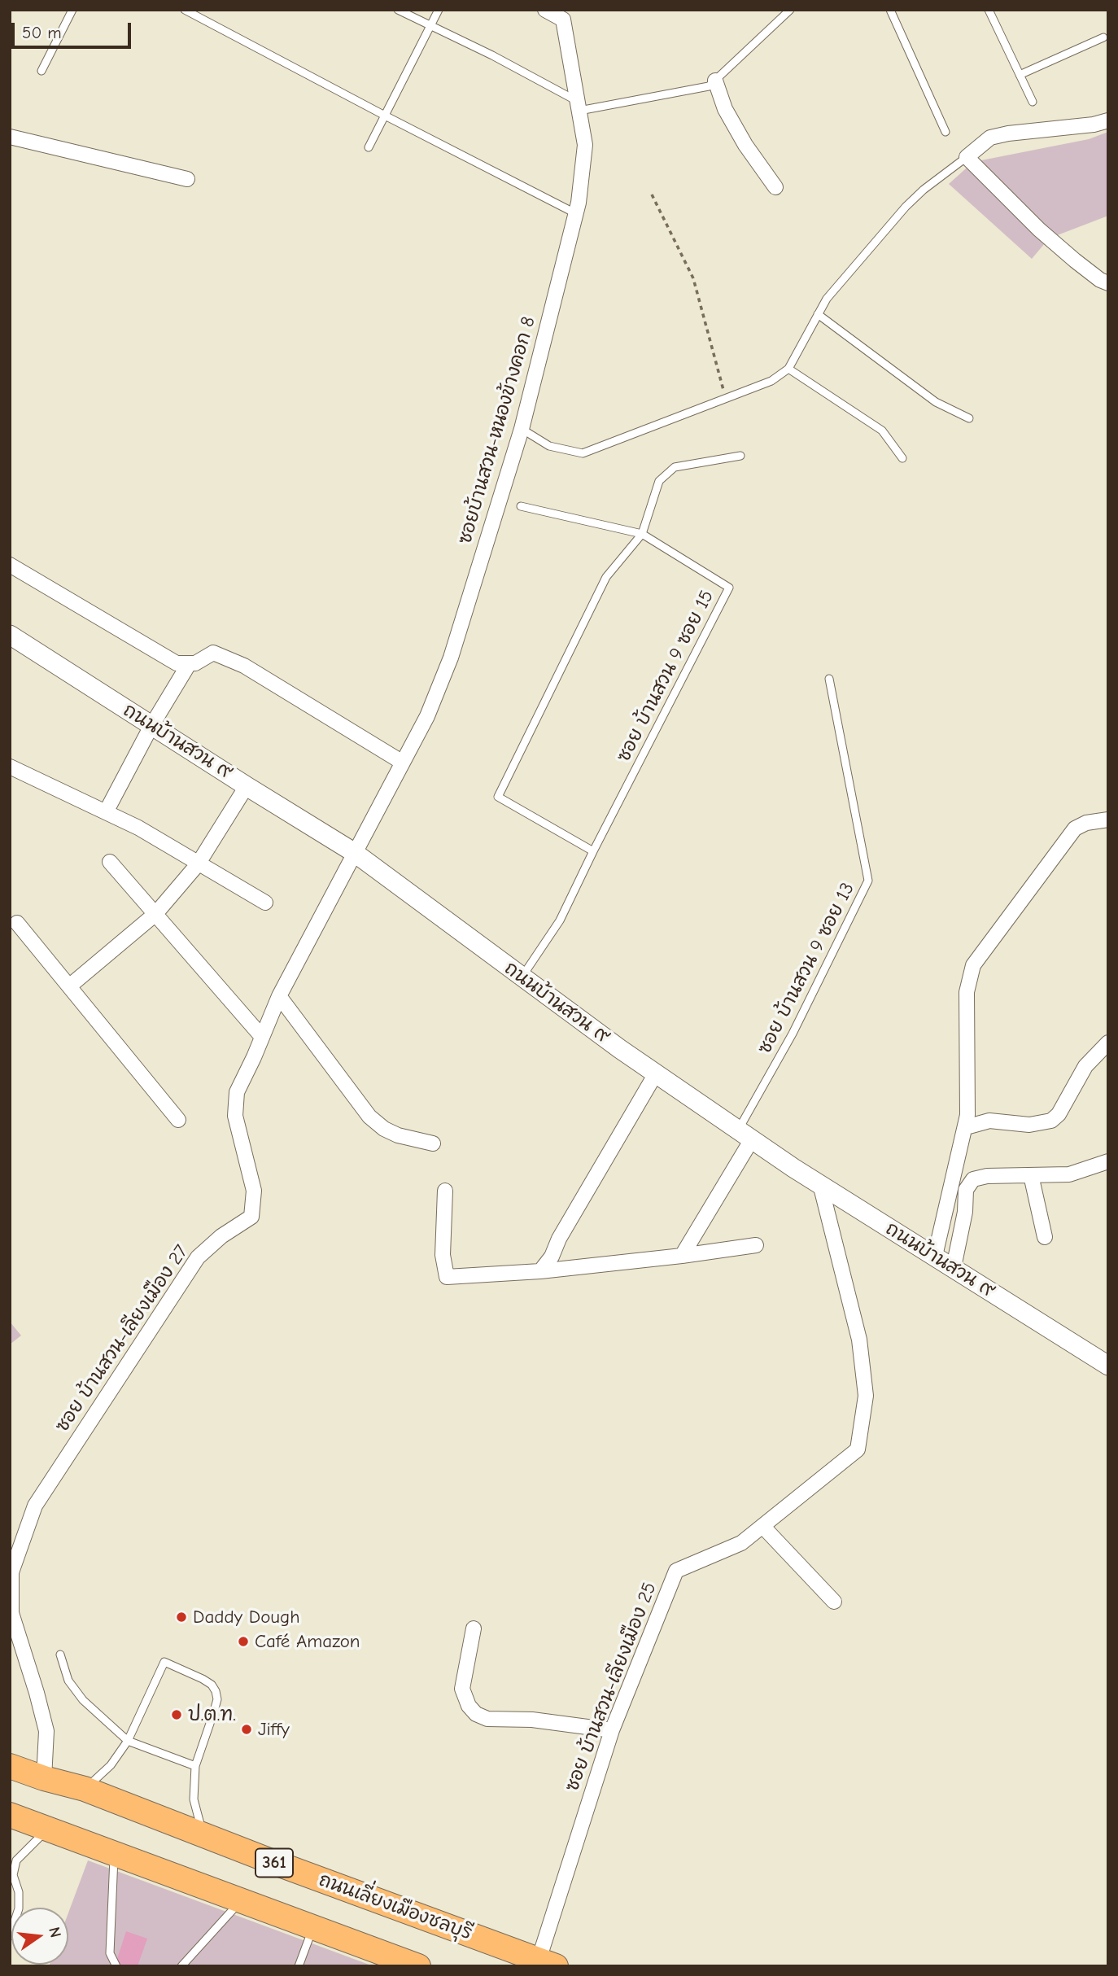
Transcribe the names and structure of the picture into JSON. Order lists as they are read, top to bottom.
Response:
{
  "streets": {
    "highway": ["361", "ถนนเลี่ยงเมืองชลบุรี"],
    "street": [
      "ซอยบ้านสวน-หนองข้างคอก 8",
      "ถนนบ้านสวน ๙",
      "ซอย บ้านสวน-เลียงเมือง 27",
      "ซอย บ้านสวน-เลียงเมือง 25"
    ],
    "lane": ["ซอย บ้านสวน 9 ซอย 15", "ซอย บ้านสวน 9 ซอย 13"]
  },
  "crossings": [
    ["ซอยบ้านสวน-หนองข้างคอก 8", "ถนนบ้านสวน ๙"],
    ["ซอยบ้านสวน-หนองข้างคอก 8", "ซอย บ้านสวน-เลียงเมือง 27"],
    ["ซอย บ้านสวน 9 ซอย 15", "ถนนบ้านสวน ๙"],
    ["ถนนบ้านสวน ๙", "ซอย บ้านสวน 9 ซอย 13"],
    ["ถนนบ้านสวน ๙", "ซอย บ้านสวน-เลียงเมือง 27"],
    ["ถนนบ้านสวน ๙", "ซอย บ้านสวน-เลียงเมือง 25"],
    ["ซอย บ้านสวน-เลียงเมือง 27", "ถนนเลี่ยงเมืองชลบุรี"],
    ["ซอย บ้านสวน-เลียงเมือง 25", "ถนนเลี่ยงเมืองชลบุรี"]
  ],
  "places": [
    "Daddy Dough",
    "Café Amazon",
    "ป.ต.ท.",
    "Jiffy"
  ],
  "scale_bar": "50 m",
  "north": "right"
}
